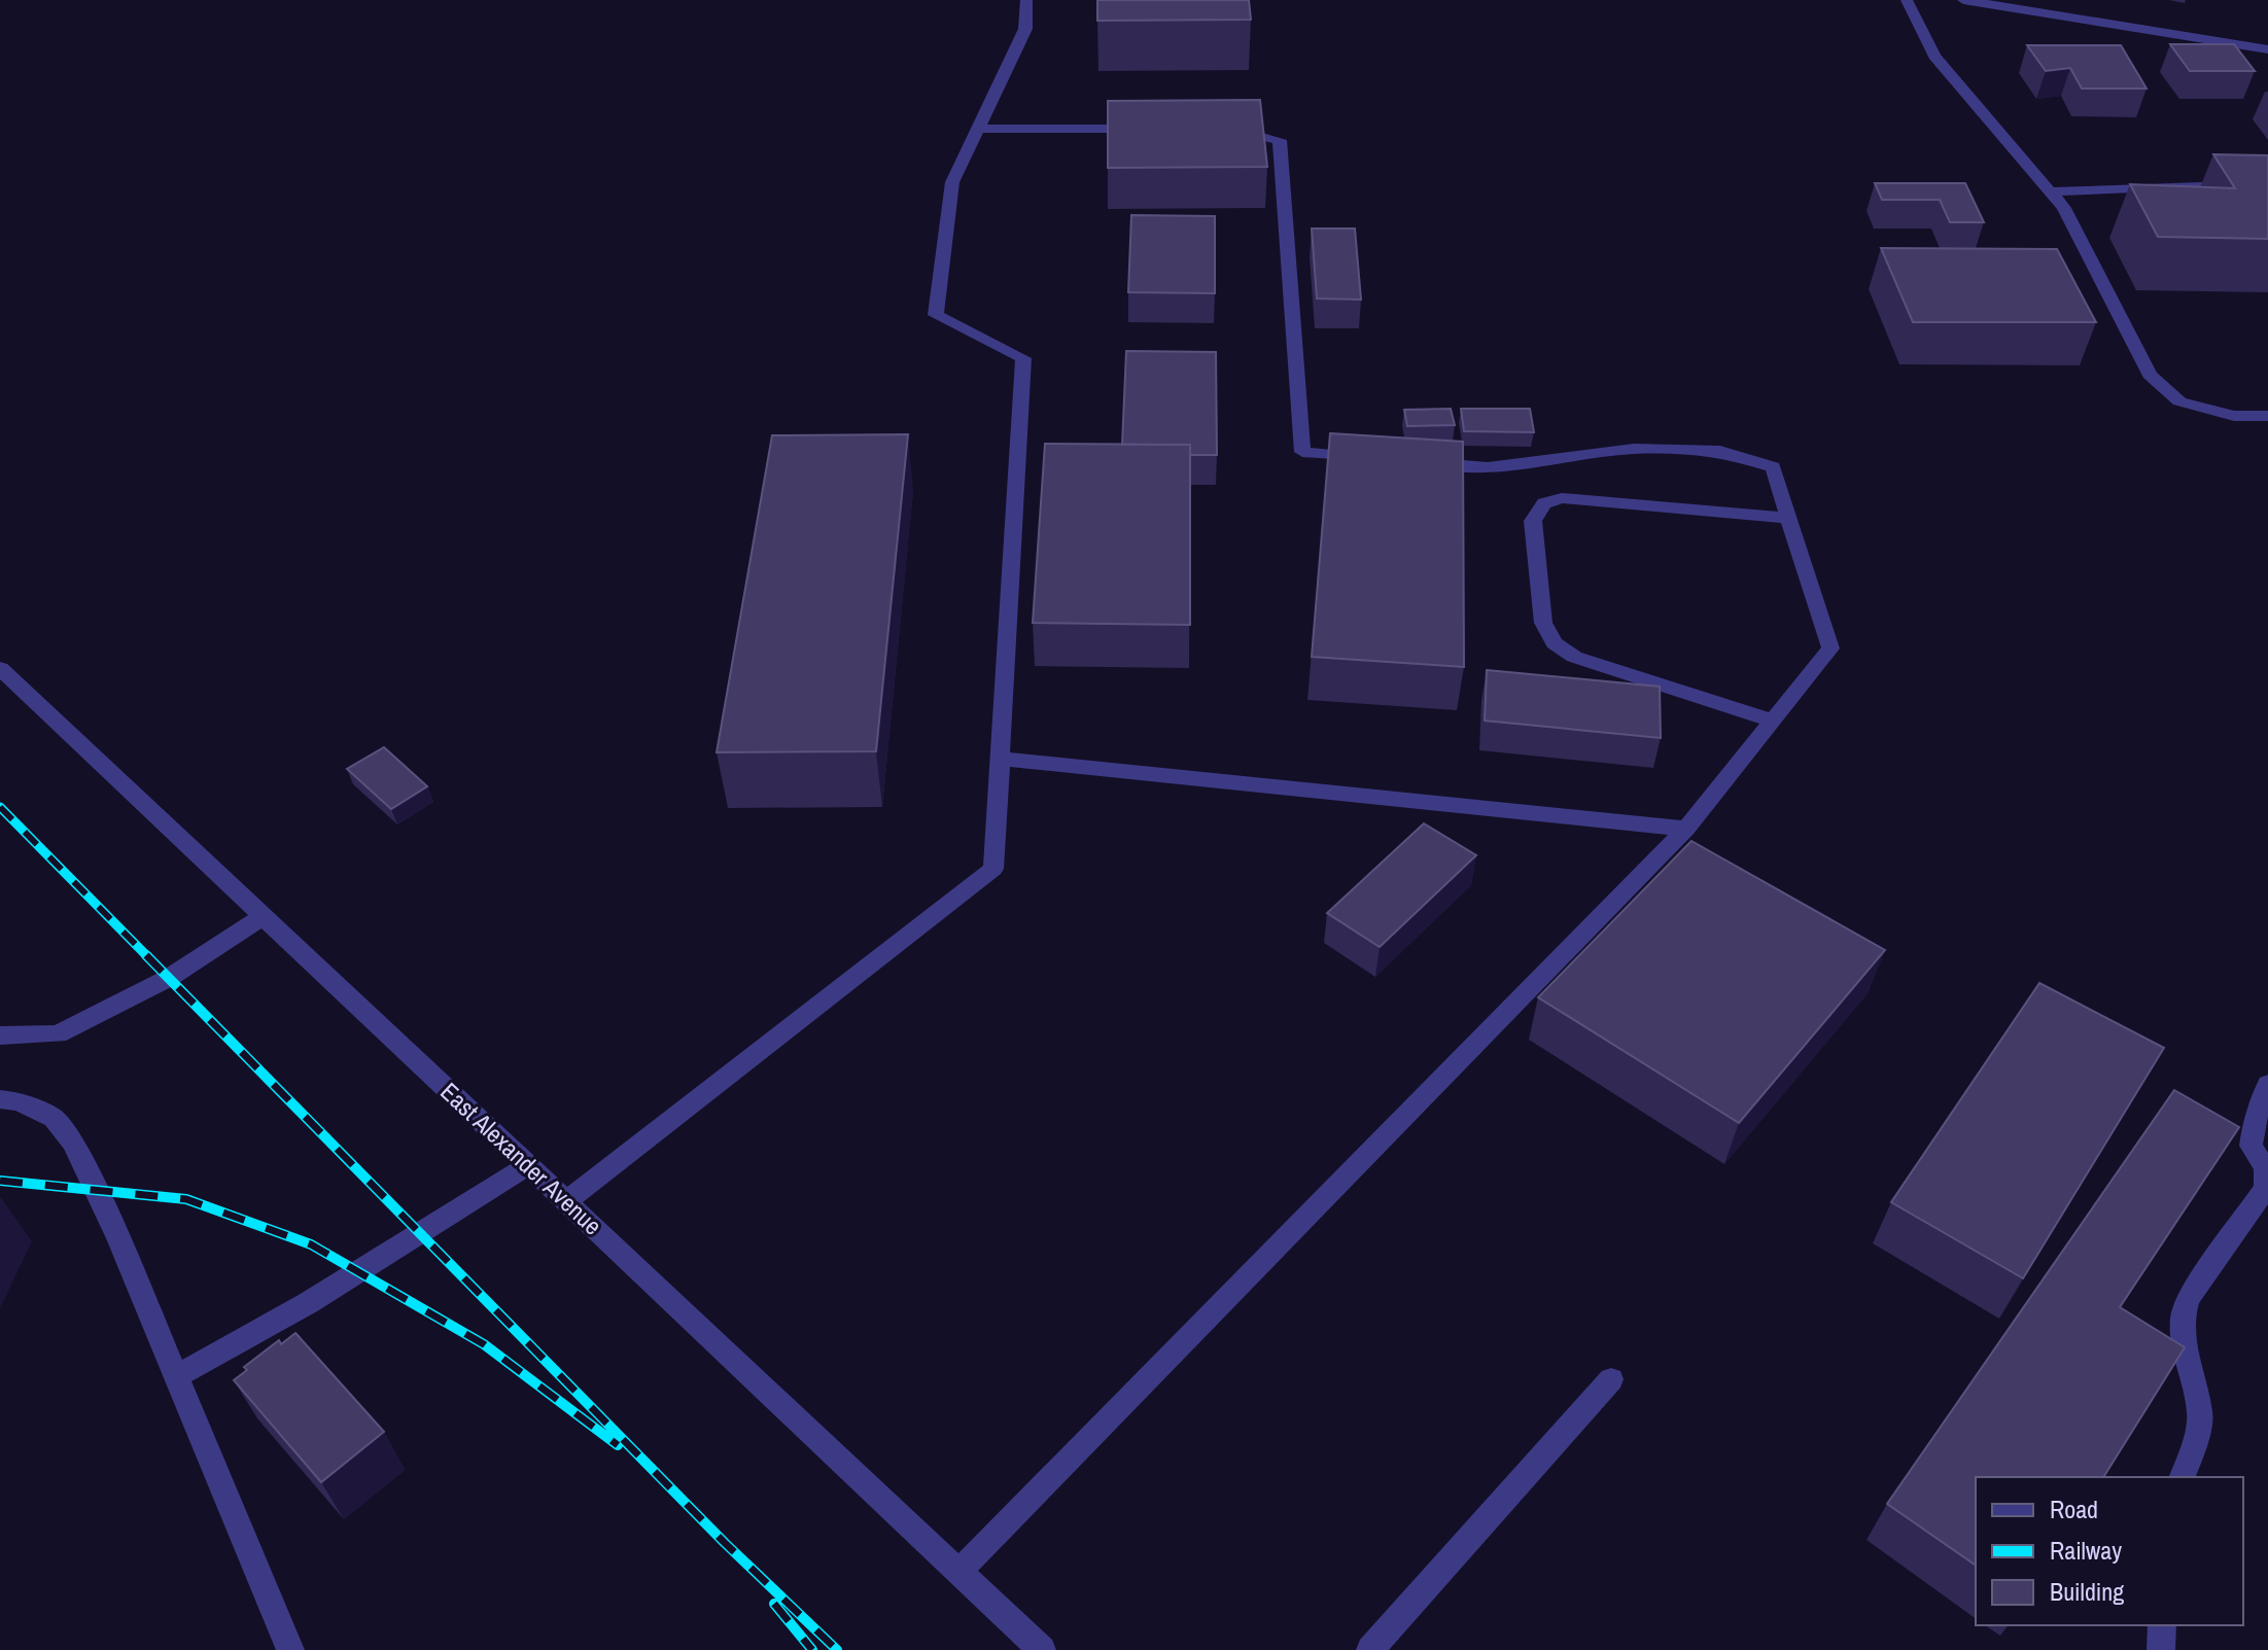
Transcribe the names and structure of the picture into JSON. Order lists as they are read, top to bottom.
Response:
{
  "streets": {
    "street": ["East Alexander Avenue"]
  },
  "legend": ["Road", "Railway", "Building"]
}
